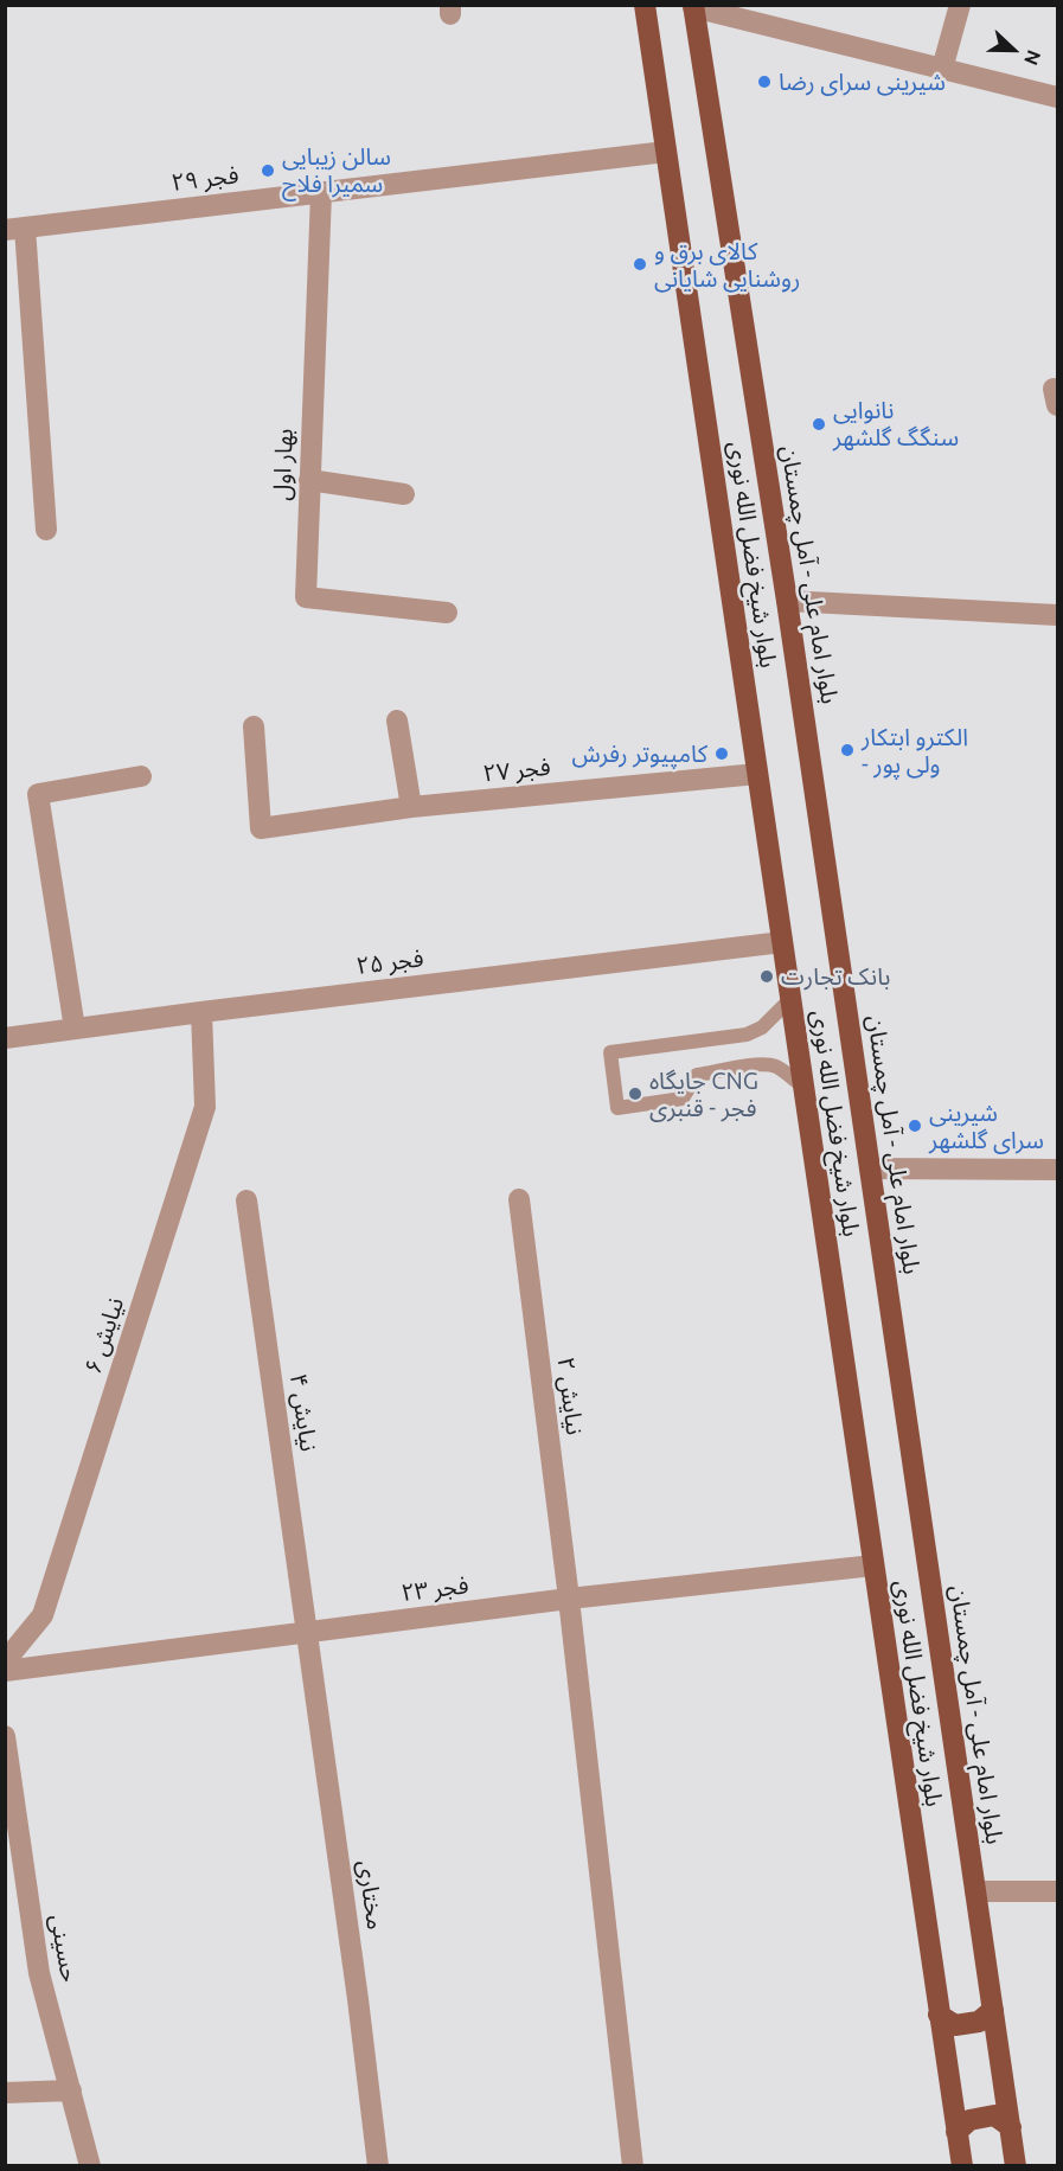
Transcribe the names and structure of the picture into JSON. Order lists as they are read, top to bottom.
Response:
{
  "streets": {
    "main road": ["بلوار شیخ فضل الله نوری", "بلوار امام علی - آمل چمستان"],
    "street": [
      "فجر ۲۹",
      "بهار اول",
      "فجر ۲۷",
      "فجر ۲۵",
      "نیایش ۶",
      "نیایش ۲",
      "نیایش ۴",
      "فجر ۲۳",
      "مختاری",
      "حسینی"
    ]
  },
  "crossings": [
    ["فجر ۲۹", "بهار اول"],
    ["فجر ۲۹", "بلوار شیخ فضل الله نوری"],
    ["بلوار شیخ فضل الله نوری", "فجر ۲۷"],
    ["بلوار شیخ فضل الله نوری", "فجر ۲۵"],
    ["بلوار شیخ فضل الله نوری", "فجر ۲۳"],
    ["فجر ۲۵", "نیایش ۶"],
    ["نیایش ۲", "فجر ۲۳"],
    ["نیایش ۴", "فجر ۲۳"],
    ["نیایش ۴", "مختاری"],
    ["فجر ۲۳", "مختاری"]
  ],
  "places": [
    "شیرینی سرای رضا",
    "سالن زیبایی سمیرا فلاح",
    "کالای برق و روشنایی شایانی",
    "نانوایی سنگگ گلشهر",
    "الکترو ابتکار - ولی پور",
    "کامپیوتر رفرش",
    "بانک تجارت",
    "جایگاه CNG فجر - قنبری",
    "شیرینی سرای گلشهر"
  ],
  "north": "right"
}
